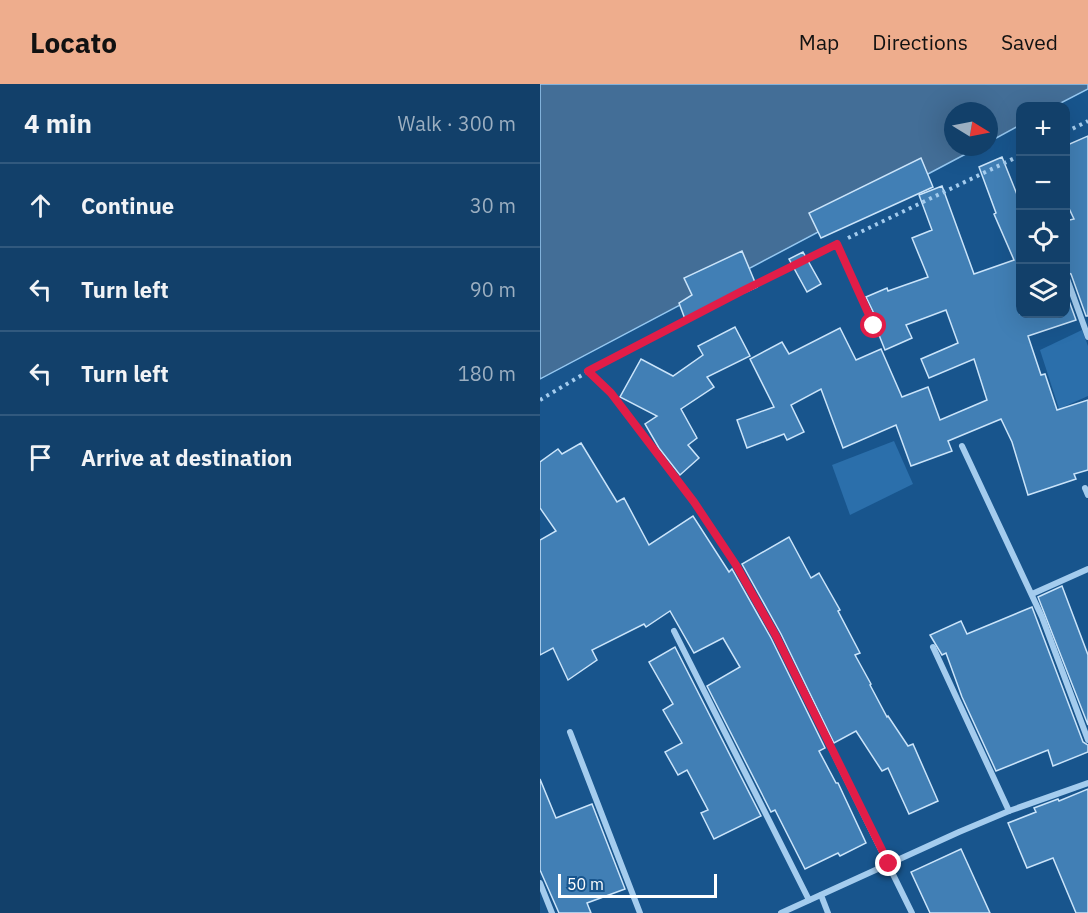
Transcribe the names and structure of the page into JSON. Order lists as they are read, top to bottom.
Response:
{
  "scale_bar": "50 m",
  "north": "right",
  "page": {
    "header": "Locato",
    "nav": ["Map", "Directions", "Saved"],
    "heading": ["4 min", "Walk · 300 m"],
    "map_buttons": ["+", "−"],
    "list": [
      ["Continue", "30 m"],
      ["Turn left", "90 m"],
      ["Turn left", "180 m"],
      "Arrive at destination"
    ],
    "scale": "50 m"
  }
}
